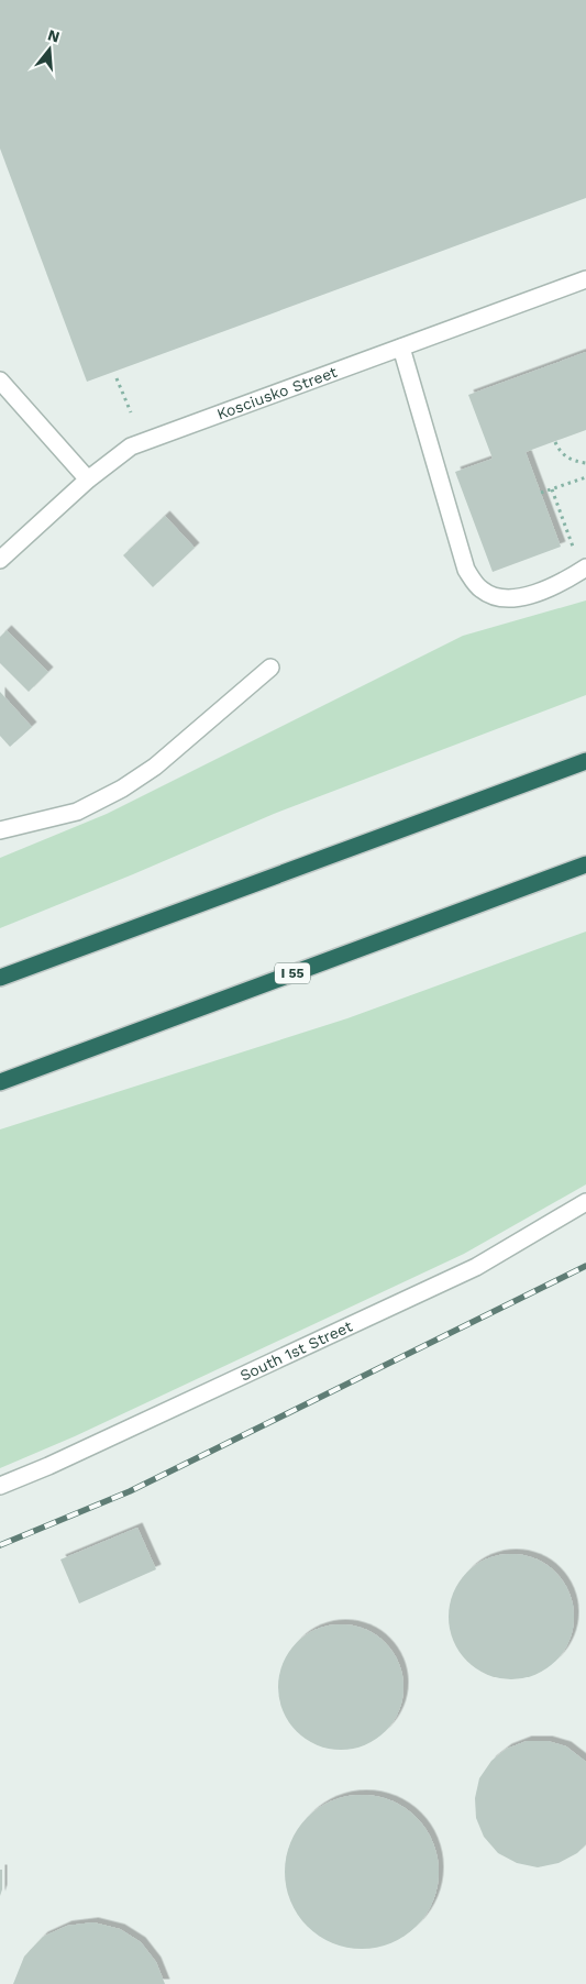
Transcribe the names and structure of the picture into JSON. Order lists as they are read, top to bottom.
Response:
{
  "streets": {
    "highway": ["I 55"],
    "street": ["Kosciusko Street", "South 1st Street"]
  },
  "north": "top"
}
